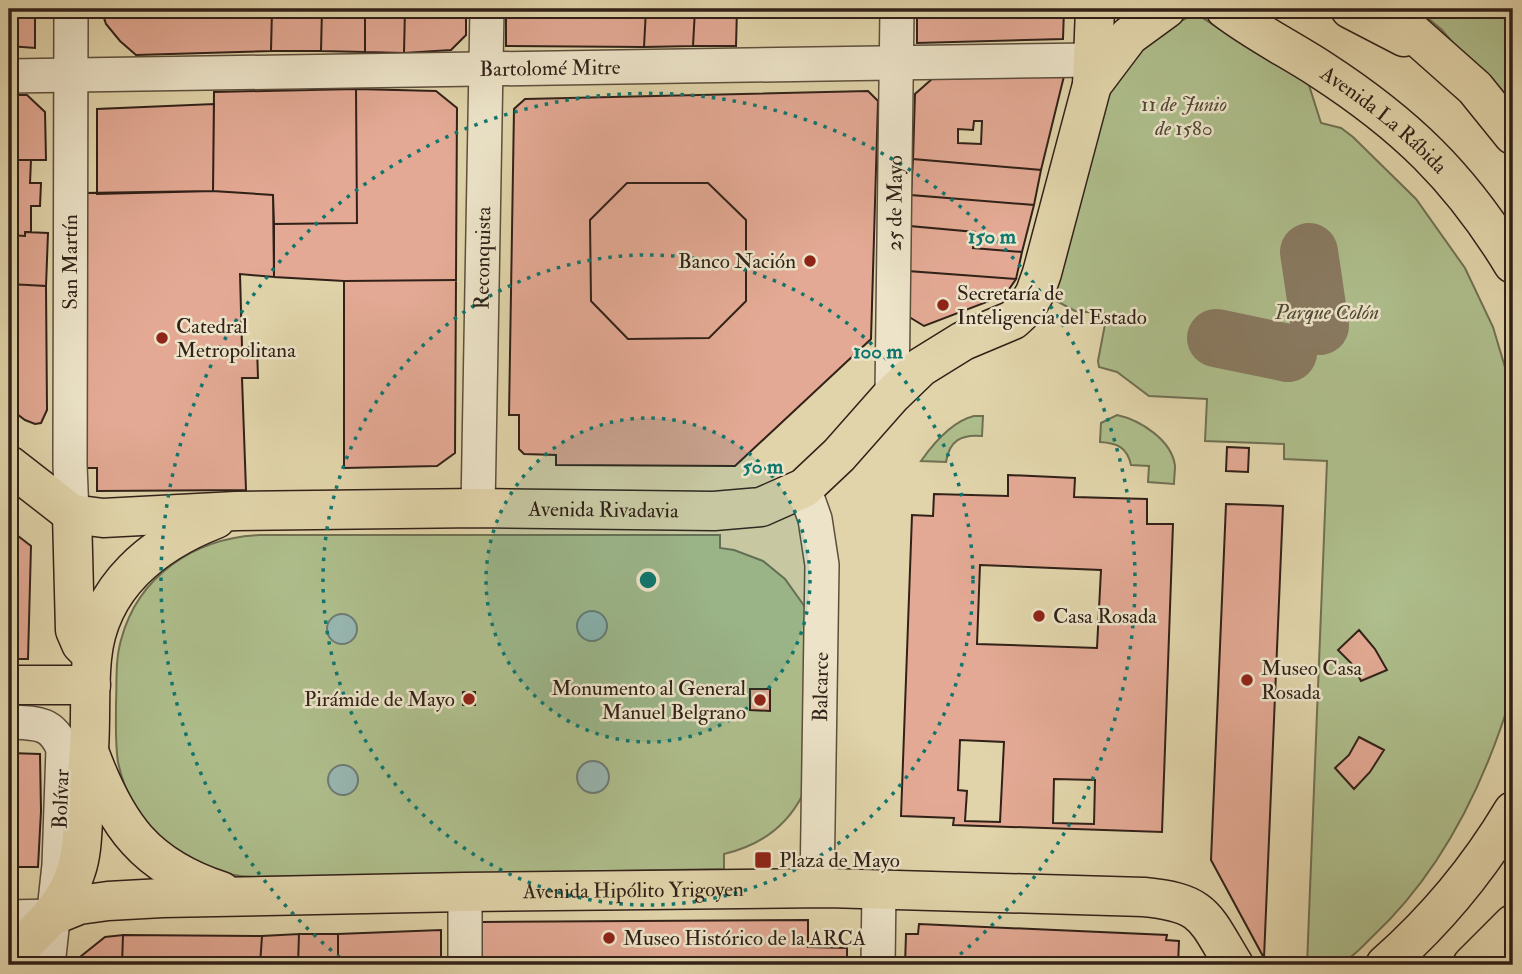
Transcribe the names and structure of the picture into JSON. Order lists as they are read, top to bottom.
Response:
{
  "streets": {
    "main road": [
      "Avenida La Rábida",
      "Avenida Rivadavia",
      "Bolívar",
      "Avenida Hipólito Yrigoyen"
    ],
    "street": [
      "Bartolomé Mitre",
      "25 de Mayo",
      "Reconquista",
      "San Martín",
      "Balcarce"
    ]
  },
  "crossings": [
    ["Bartolomé Mitre", "25 de Mayo"],
    ["Bartolomé Mitre", "Reconquista"],
    ["Bartolomé Mitre", "San Martín"],
    ["Bartolomé Mitre", "Avenida Rivadavia"],
    ["25 de Mayo", "Avenida Rivadavia"],
    ["Reconquista", "Avenida Rivadavia"],
    ["San Martín", "Avenida Rivadavia"],
    ["Avenida Rivadavia", "Balcarce"],
    ["Avenida Rivadavia", "Bolívar"],
    ["Balcarce", "Avenida Hipólito Yrigoyen"],
    ["Bolívar", "Avenida Hipólito Yrigoyen"]
  ],
  "parks": ["11 de Junio de 1580", "Parque Colón"],
  "places": {
    "other": [
      "Banco Nación",
      "Secretaría de Inteligencia del Estado",
      "Catedral Metropolitana",
      "Casa Rosada",
      "Museo Casa Rosada",
      "Pirámide de Mayo",
      "Monumento al General Manuel Belgrano",
      "Museo Histórico de la ARCA"
    ],
    "transit": ["Plaza de Mayo"]
  },
  "rings": ["150 m", "100 m", "50 m"]
}
